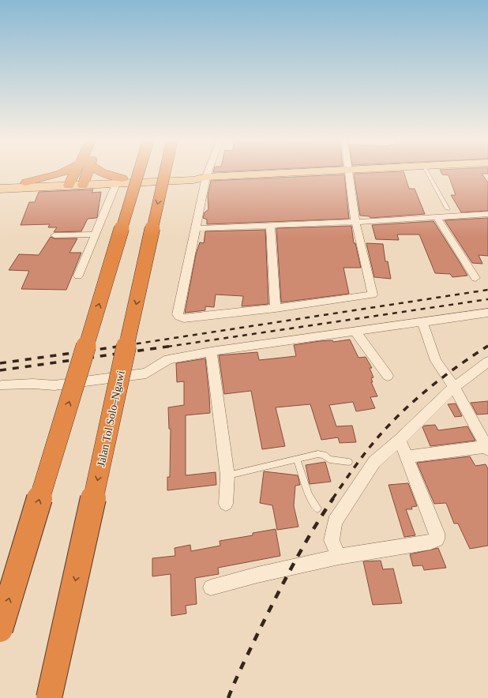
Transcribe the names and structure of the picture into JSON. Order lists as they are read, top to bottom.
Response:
{
  "streets": {
    "highway": ["Jalan Tol Solo–Ngawi"]
  }
}
